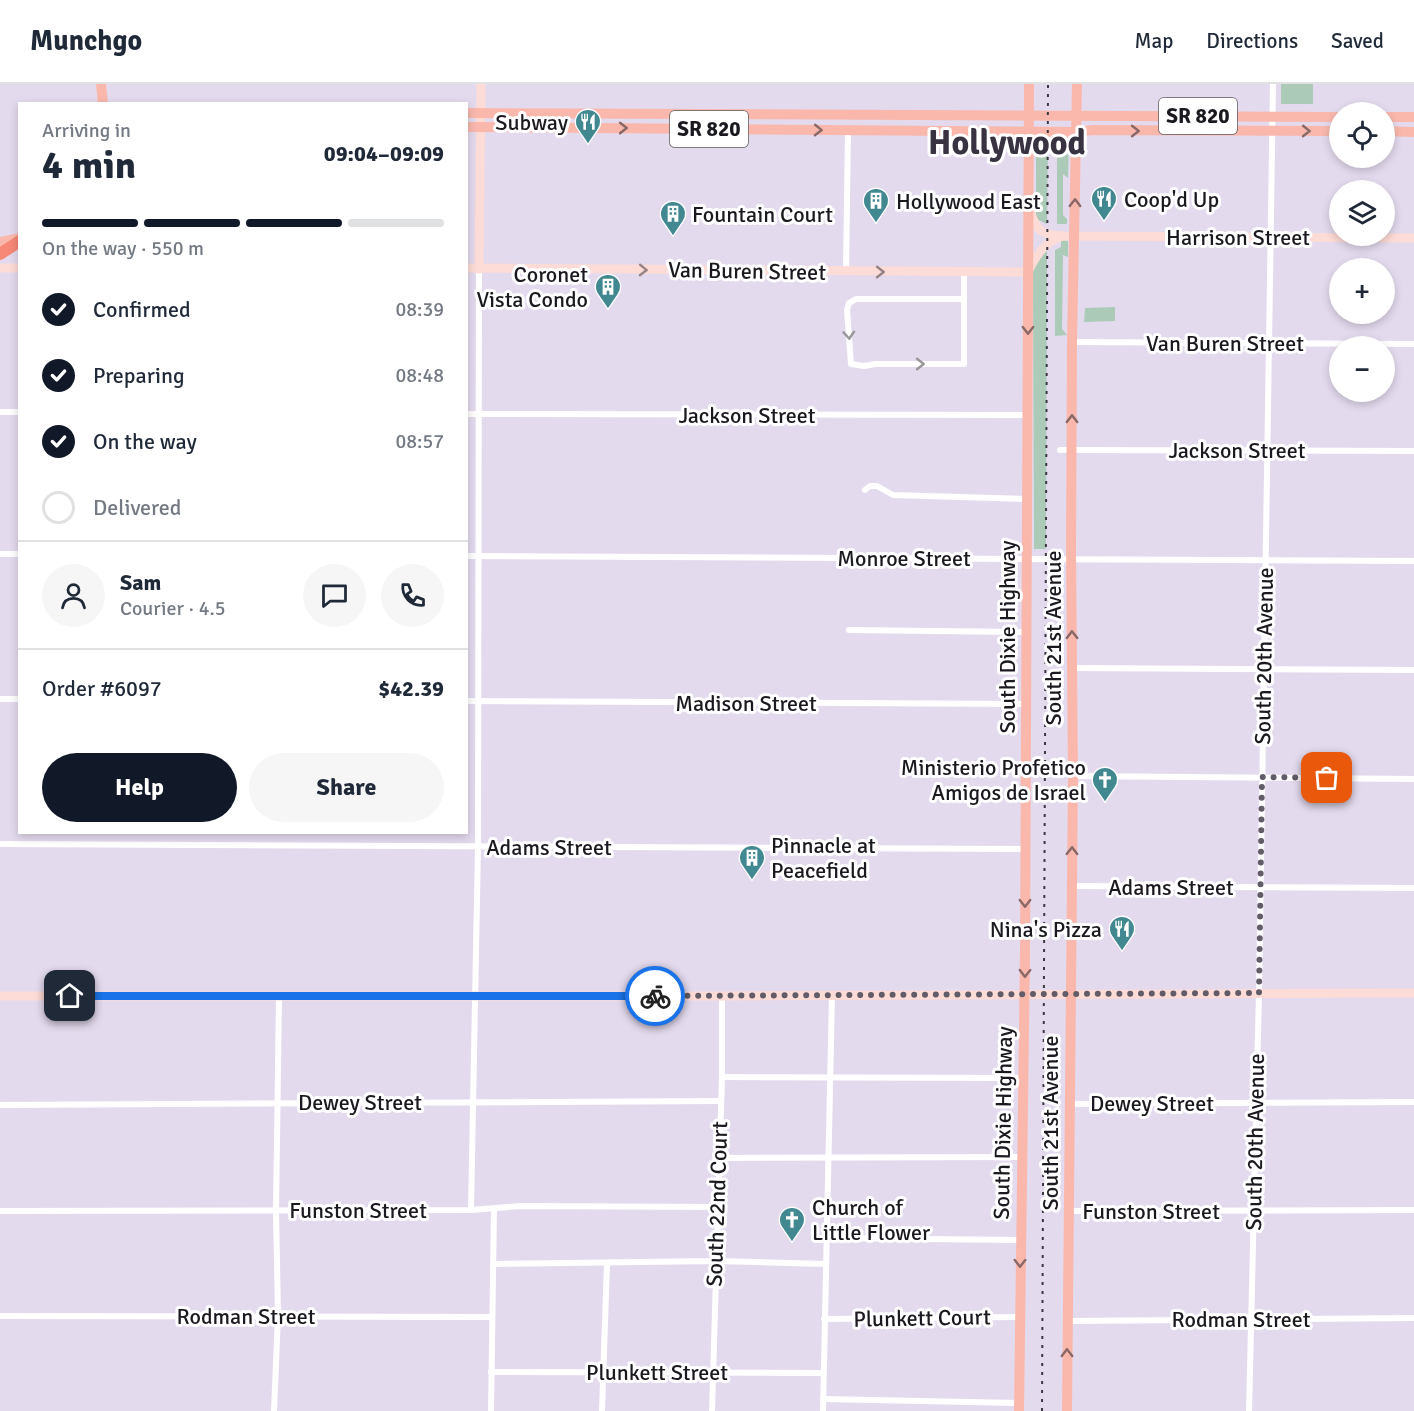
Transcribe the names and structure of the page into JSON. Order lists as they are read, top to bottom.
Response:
{
  "streets": {
    "main road": ["SR 820", "South Dixie Highway", "South 21st Avenue"],
    "street": [
      "Harrison Street",
      "Van Buren Street",
      "Jackson Street",
      "Monroe Street",
      "South 20th Avenue",
      "Madison Street",
      "Adams Street",
      "Dewey Street",
      "South 22nd Court",
      "Funston Street",
      "Rodman Street",
      "Plunkett Court",
      "Plunkett Street"
    ]
  },
  "crossings": [
    ["SR 820", "South Dixie Highway"],
    ["SR 820", "South 21st Avenue"],
    ["SR 820", "South 20th Avenue"],
    ["Harrison Street", "South Dixie Highway"],
    ["Harrison Street", "South 21st Avenue"],
    ["Harrison Street", "South 20th Avenue"],
    ["Van Buren Street", "South Dixie Highway"],
    ["Van Buren Street", "South 21st Avenue"],
    ["Van Buren Street", "South 20th Avenue"],
    ["Jackson Street", "South Dixie Highway"],
    ["Jackson Street", "South 21st Avenue"],
    ["Jackson Street", "South 20th Avenue"],
    ["Monroe Street", "South Dixie Highway"],
    ["Monroe Street", "South 21st Avenue"],
    ["Monroe Street", "South 20th Avenue"],
    ["South Dixie Highway", "Madison Street"],
    ["South Dixie Highway", "Adams Street"],
    ["South Dixie Highway", "Plunkett Court"],
    ["South 21st Avenue", "Adams Street"],
    ["South 21st Avenue", "Dewey Street"],
    ["South 21st Avenue", "Funston Street"],
    ["South 21st Avenue", "Rodman Street"],
    ["South 20th Avenue", "Adams Street"],
    ["South 20th Avenue", "Dewey Street"],
    ["South 20th Avenue", "Funston Street"],
    ["South 20th Avenue", "Rodman Street"],
    ["Dewey Street", "South 22nd Court"],
    ["South 22nd Court", "Funston Street"],
    ["South 22nd Court", "Plunkett Street"]
  ],
  "one_way": ["Van Buren Street", "South 21st Avenue"],
  "districts": ["Hollywood"],
  "places": {
    "restaurant": ["Subway", "Coop'd Up", "Nina's Pizza"],
    "building": [
      "Hollywood East",
      "Fountain Court",
      "Coronet Vista Condo",
      "Pinnacle at Peacefield"
    ],
    "church": ["Ministerio Profetico Amigos de Israel", "Church of Little Flower"]
  },
  "page": {
    "header": "Munchgo",
    "nav": ["Map", "Directions", "Saved"],
    "map_buttons": ["+", "−"],
    "heading": ["4 min", "Arriving in", "09:04–09:09"],
    "panel": [
      "Sam",
      "Courier · 4.5",
      "Order #6097",
      "$42.39"
    ],
    "bar": "On the way · 550 m",
    "list": [
      ["Confirmed", "08:39"],
      ["Preparing", "08:48"],
      ["On the way", "08:57"],
      "Delivered"
    ],
    "buttons": ["Help", "Share"]
  }
}
